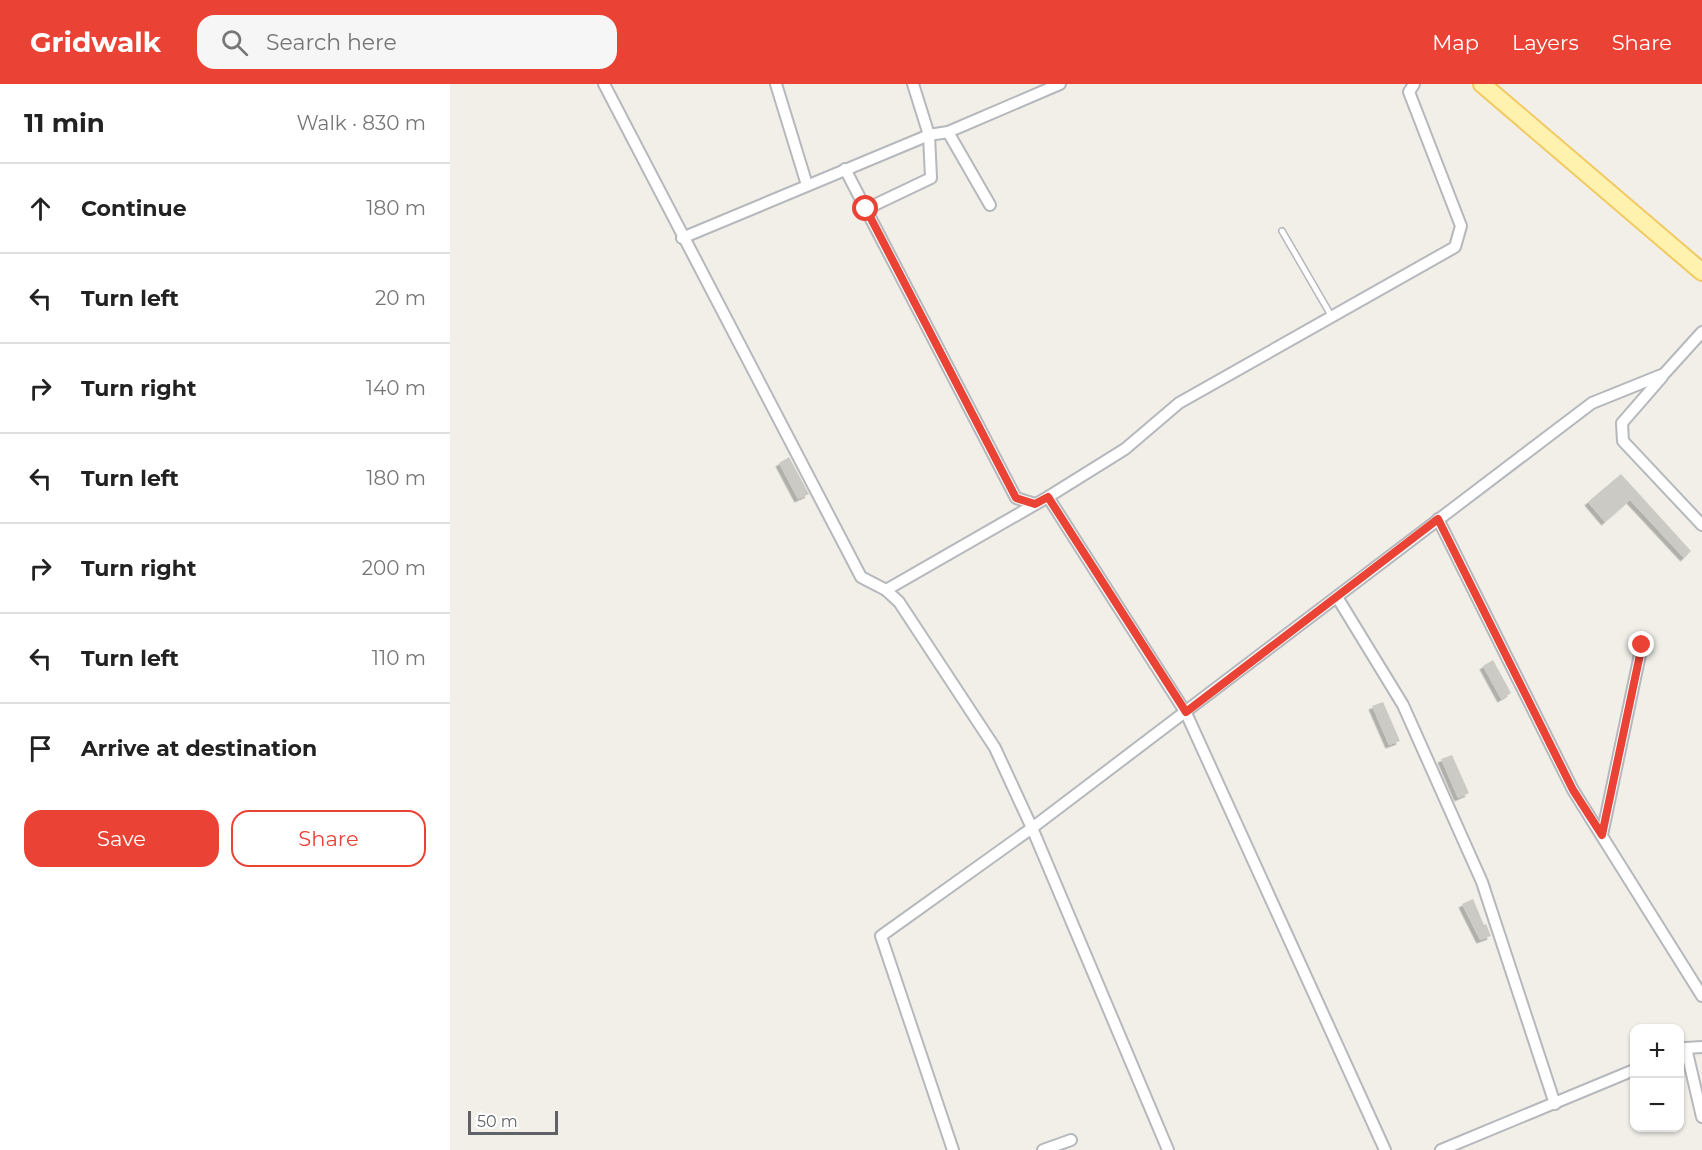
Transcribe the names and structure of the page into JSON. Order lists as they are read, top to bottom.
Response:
{
  "scale_bar": "50 m",
  "page": {
    "header": "Gridwalk",
    "search": "Search here",
    "nav": ["Map", "Layers", "Share"],
    "heading": ["11 min", "Walk · 830 m"],
    "list": [
      ["Continue", "180 m"],
      ["Turn left", "20 m"],
      ["Turn right", "140 m"],
      ["Turn left", "180 m"],
      ["Turn right", "200 m"],
      ["Turn left", "110 m"],
      "Arrive at destination"
    ],
    "buttons": ["Save", "Share"],
    "map_buttons": ["+", "−"],
    "scale": "50 m"
  }
}
